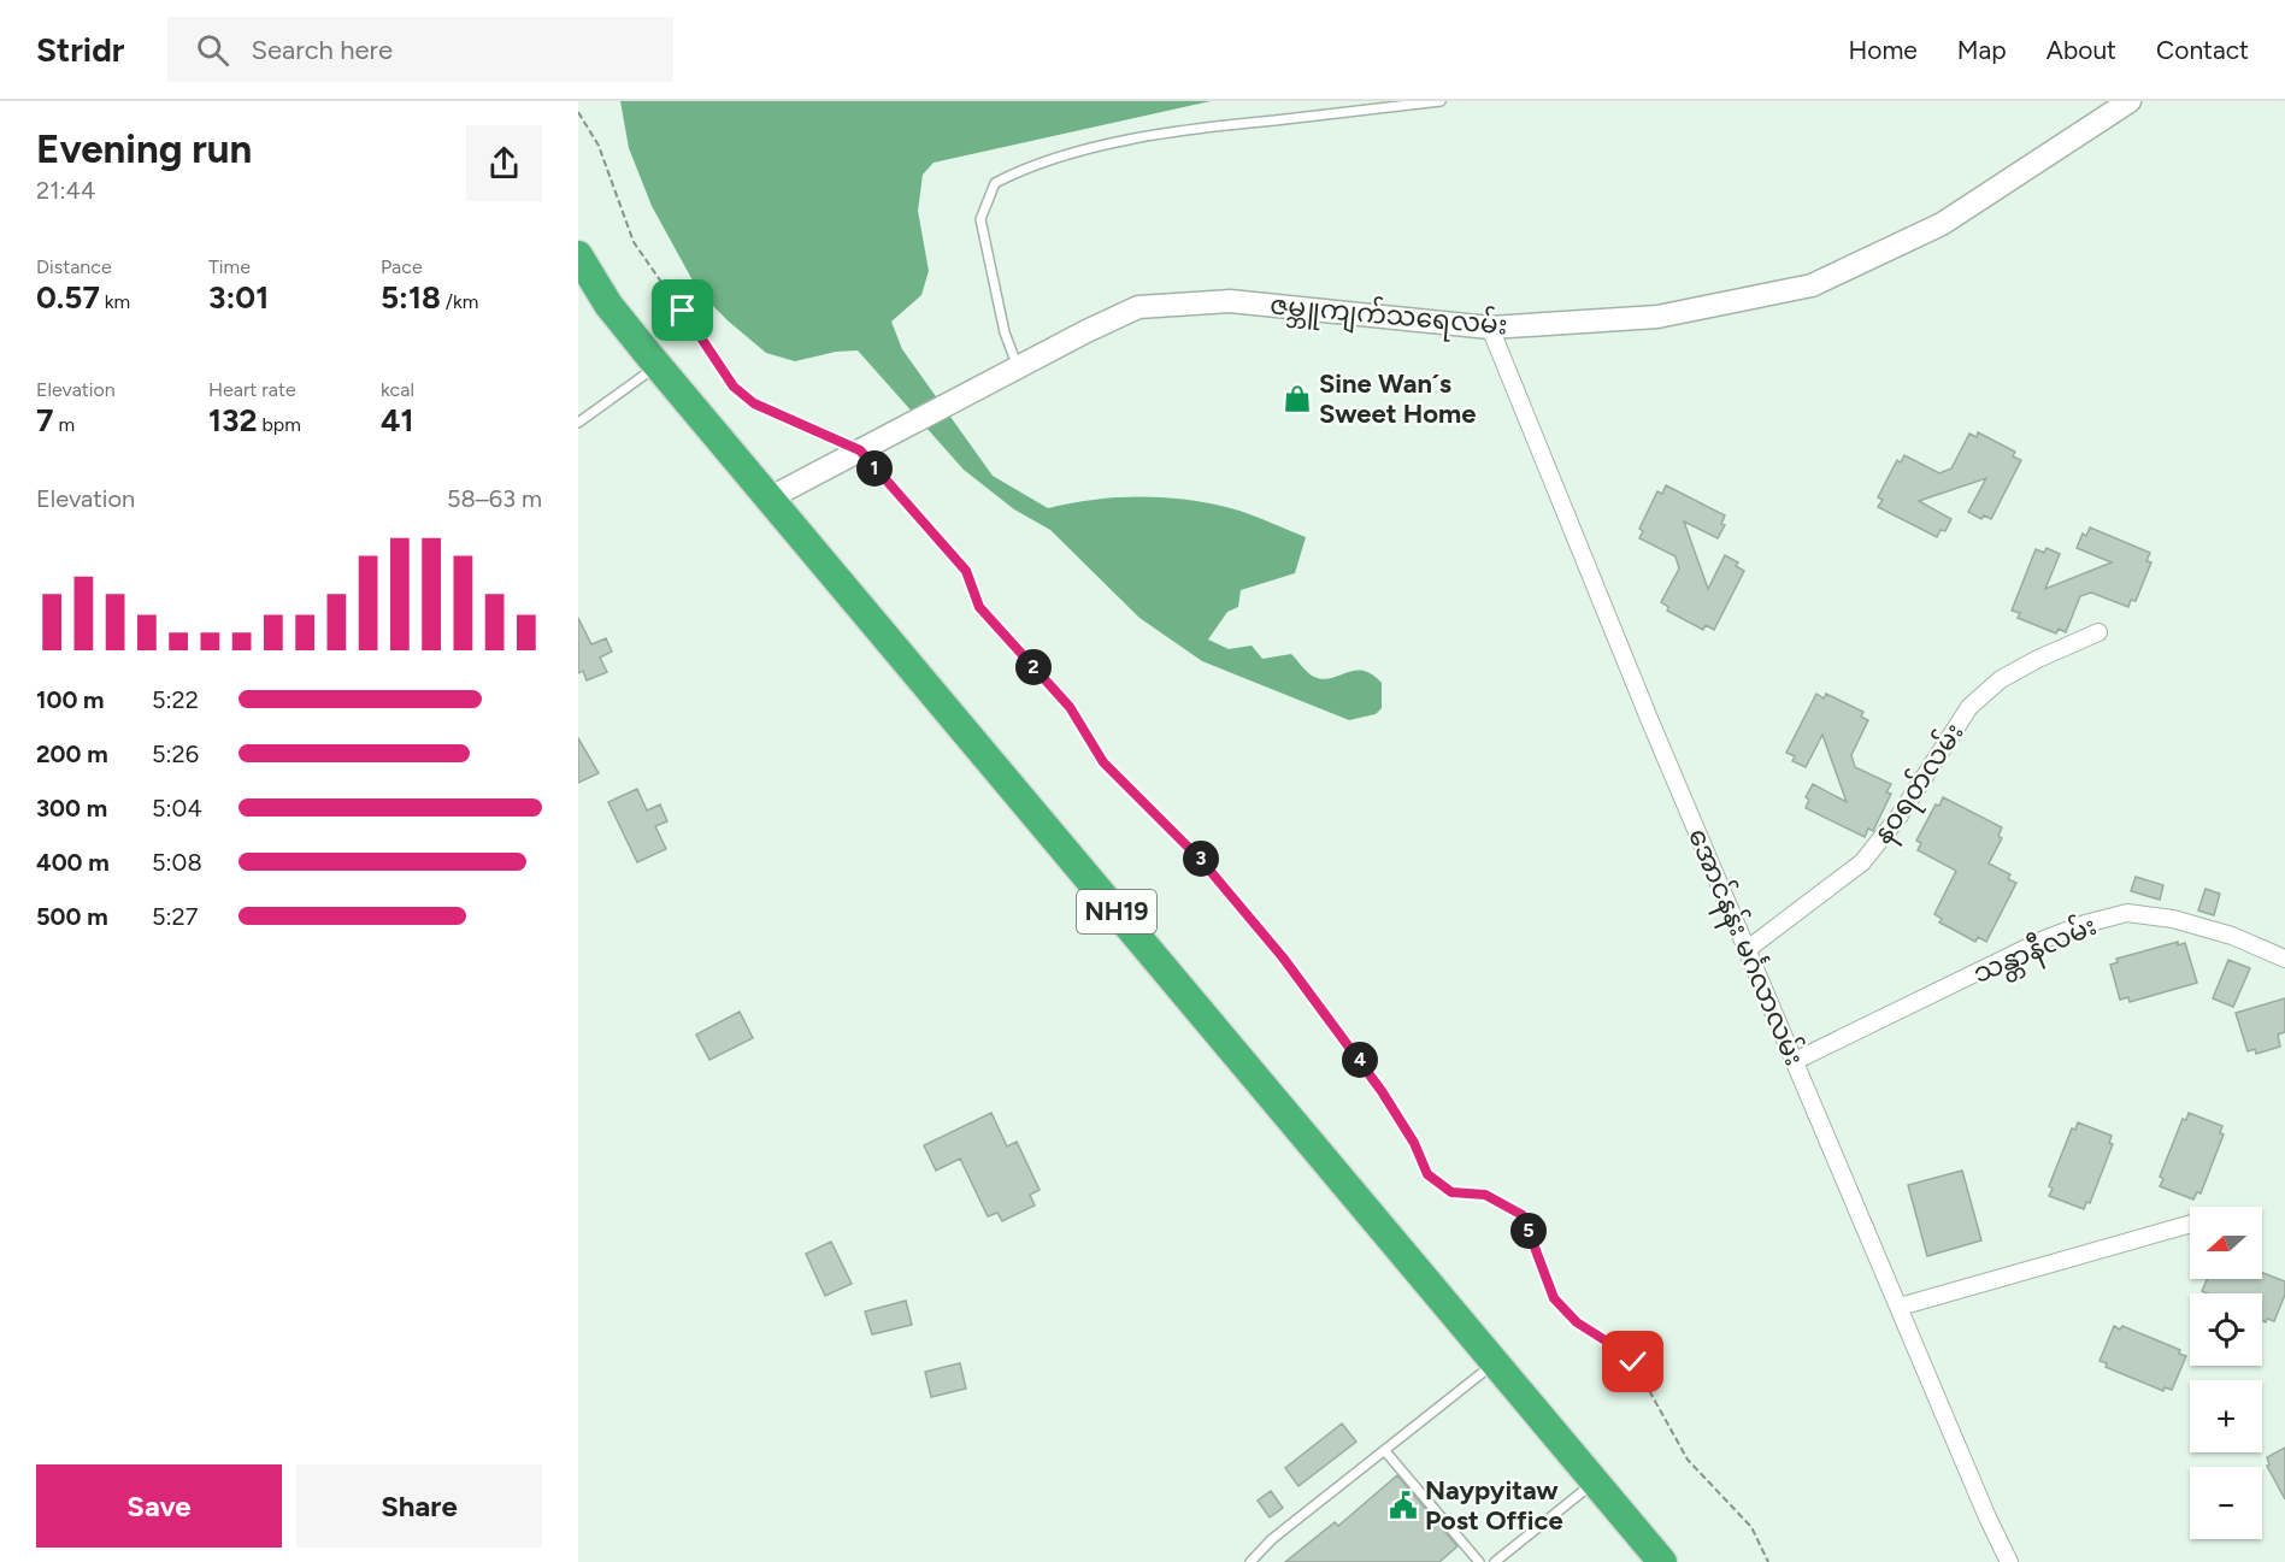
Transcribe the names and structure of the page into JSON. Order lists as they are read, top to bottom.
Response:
{
  "streets": {
    "highway": ["NH19"],
    "main road": ["ဇမ္ဘူကျက်သရေလမ်း"],
    "street": ["နဝရတ်လမ်း", "အောင်နန်း မင်္ဂလာလမ်း", "သန္တာနီလမ်း"]
  },
  "crossings": [
    ["ဇမ္ဘူကျက်သရေလမ်း", "NH19"],
    ["ဇမ္ဘူကျက်သရေလမ်း", "အောင်နန်း မင်္ဂလာလမ်း"],
    ["နဝရတ်လမ်း", "အောင်နန်း မင်္ဂလာလမ်း"],
    ["အောင်နန်း မင်္ဂလာလမ်း", "သန္တာနီလမ်း"]
  ],
  "places": {
    "shop": ["Sine Wan´s Sweet Home"],
    "public building": ["Naypyitaw Post Office"]
  },
  "north": "left",
  "page": {
    "header": "Stridr",
    "search": "Search here",
    "nav": [
      "Home",
      "Map",
      "About",
      "Contact"
    ],
    "heading": ["Evening run", "21:44"],
    "stats": [
      ["Distance", "0.57 km"],
      ["Time", "3:01"],
      ["Pace", "5:18 /km"],
      ["Elevation", "7 m"],
      ["Heart rate", "132 bpm"],
      ["kcal", "41"]
    ],
    "pins": [
      "1",
      "2",
      "3",
      "4",
      "5"
    ],
    "chart": ["Elevation", "58–63 m"],
    "list": [
      {
        "name": "100 m",
        "note": "5:22"
      },
      {
        "name": "200 m",
        "note": "5:26"
      },
      {
        "name": "300 m",
        "note": "5:04"
      },
      {
        "name": "400 m",
        "note": "5:08"
      },
      {
        "name": "500 m",
        "note": "5:27"
      }
    ],
    "map_buttons": ["+", "−"],
    "buttons": ["Save", "Share"]
  }
}
